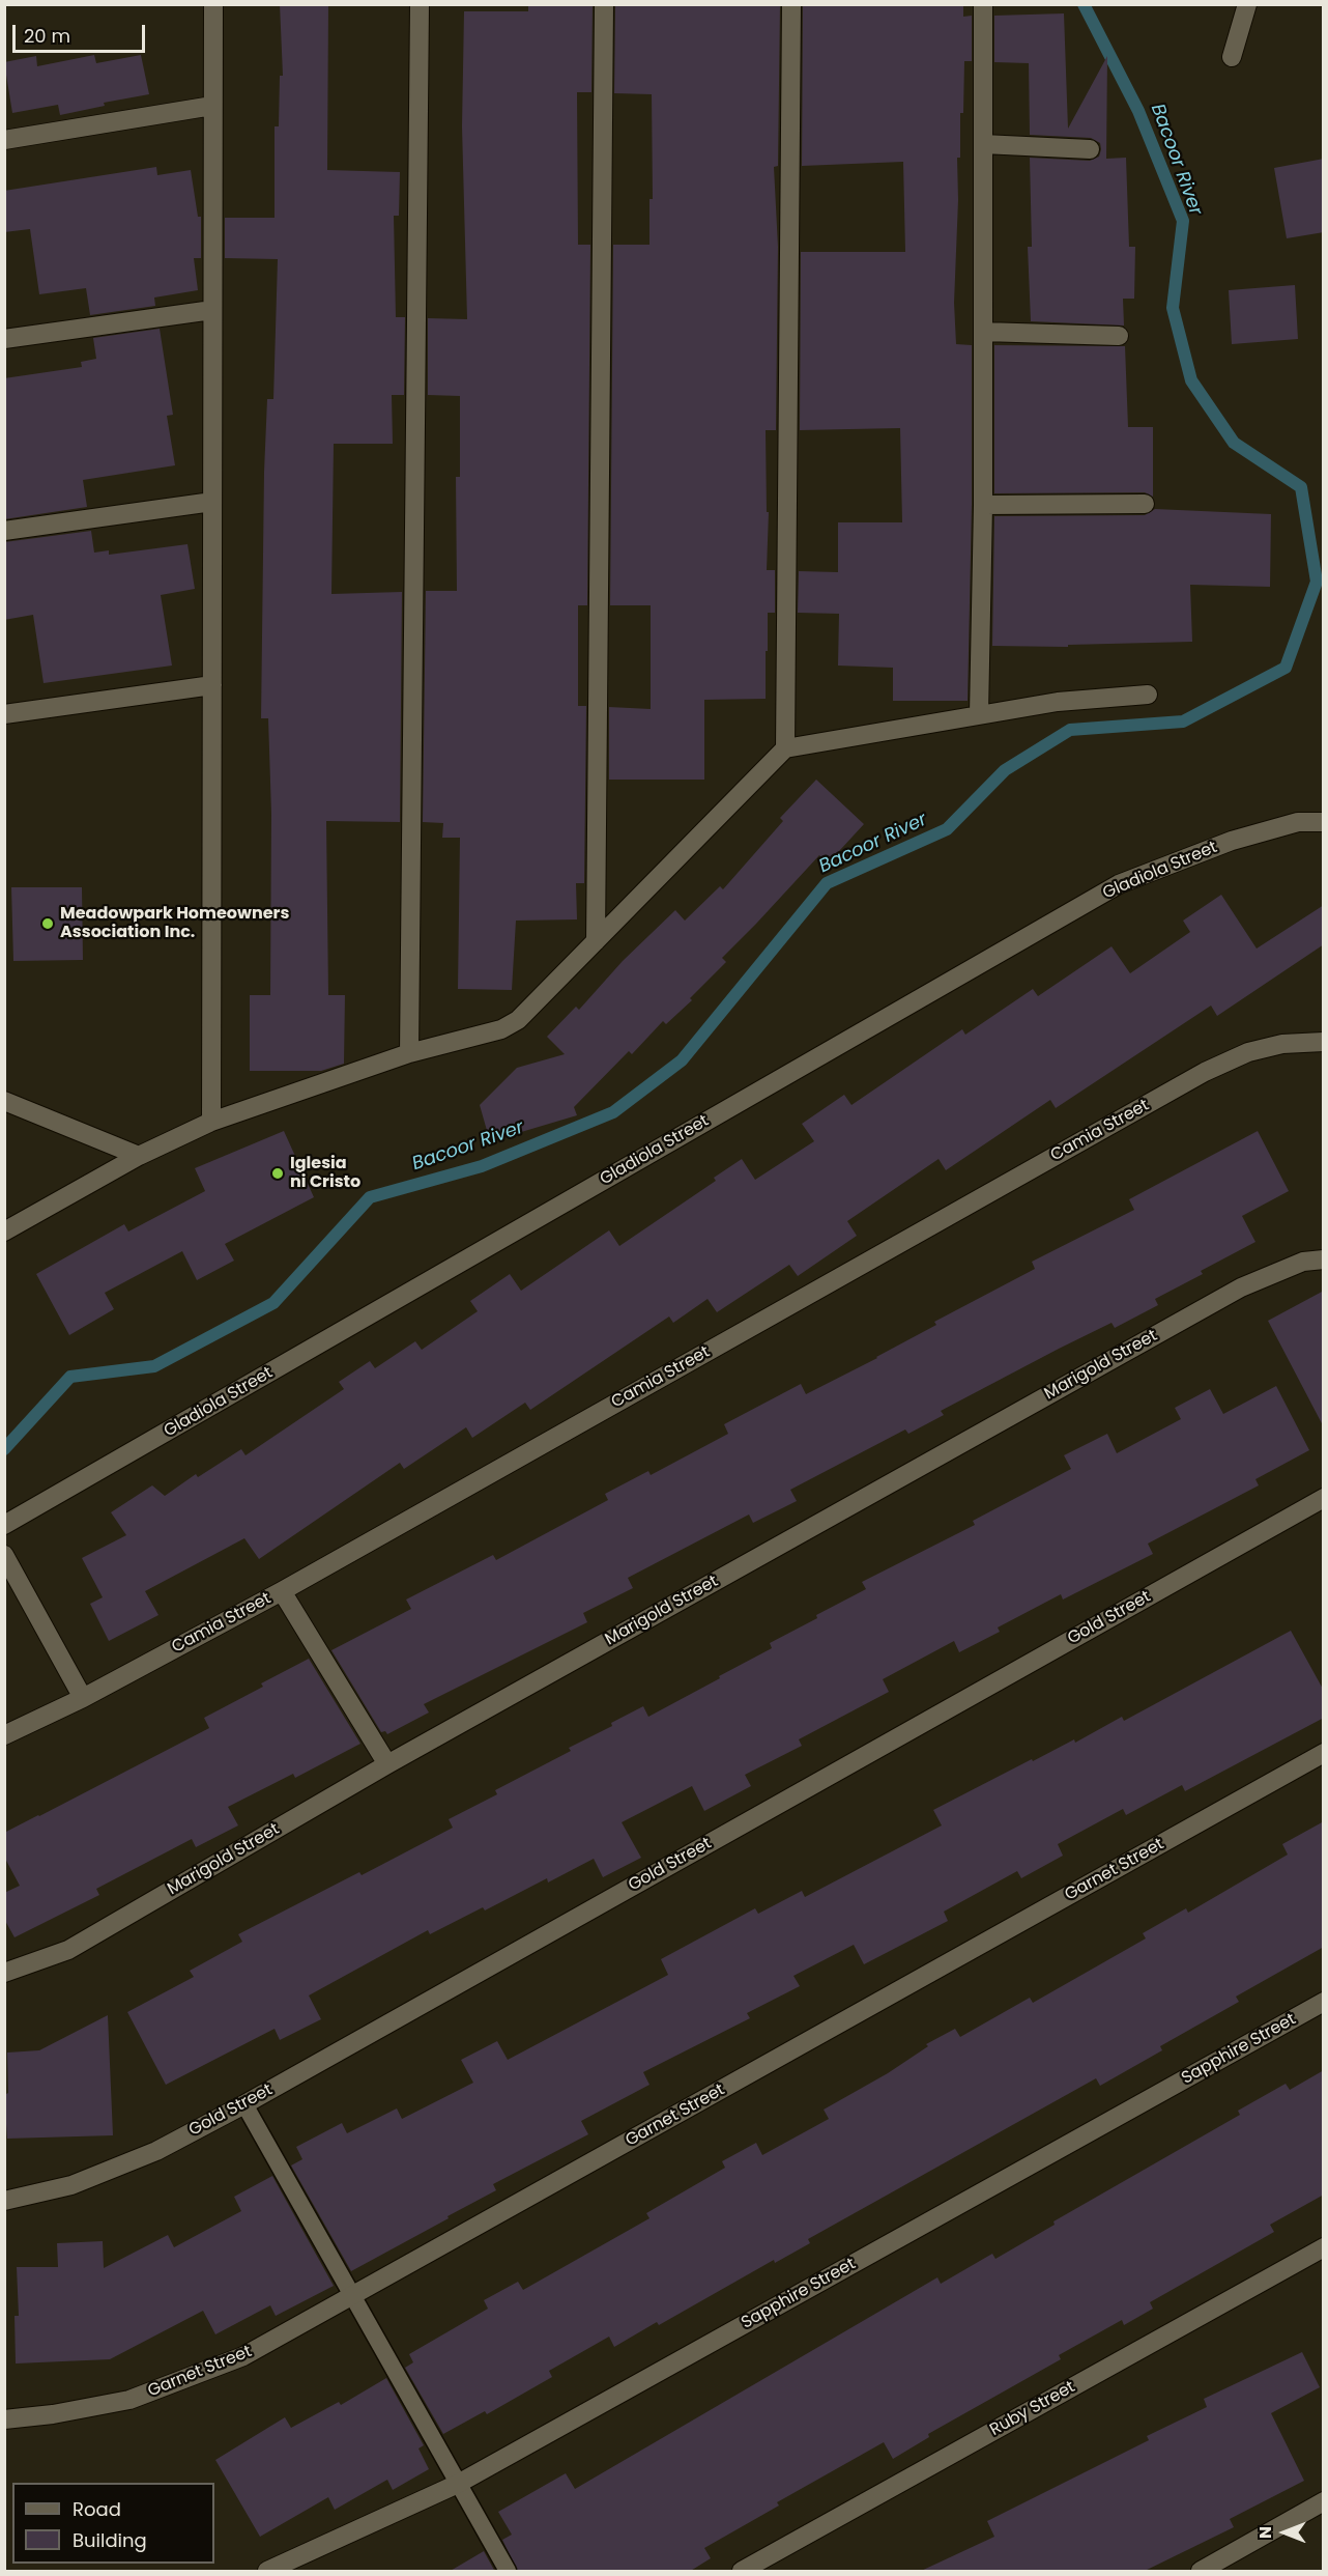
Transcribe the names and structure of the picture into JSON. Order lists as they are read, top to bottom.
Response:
{
  "streets": {
    "street": [
      "Gladiola Street",
      "Camia Street",
      "Marigold Street",
      "Gold Street",
      "Garnet Street",
      "Sapphire Street",
      "Ruby Street"
    ]
  },
  "water": ["Bacoor River"],
  "places": ["Meadowpark Homeowners Association Inc.", "Iglesia ni Cristo"],
  "legend": ["Road", "Building"],
  "scale_bar": "20 m",
  "north": "left"
}
